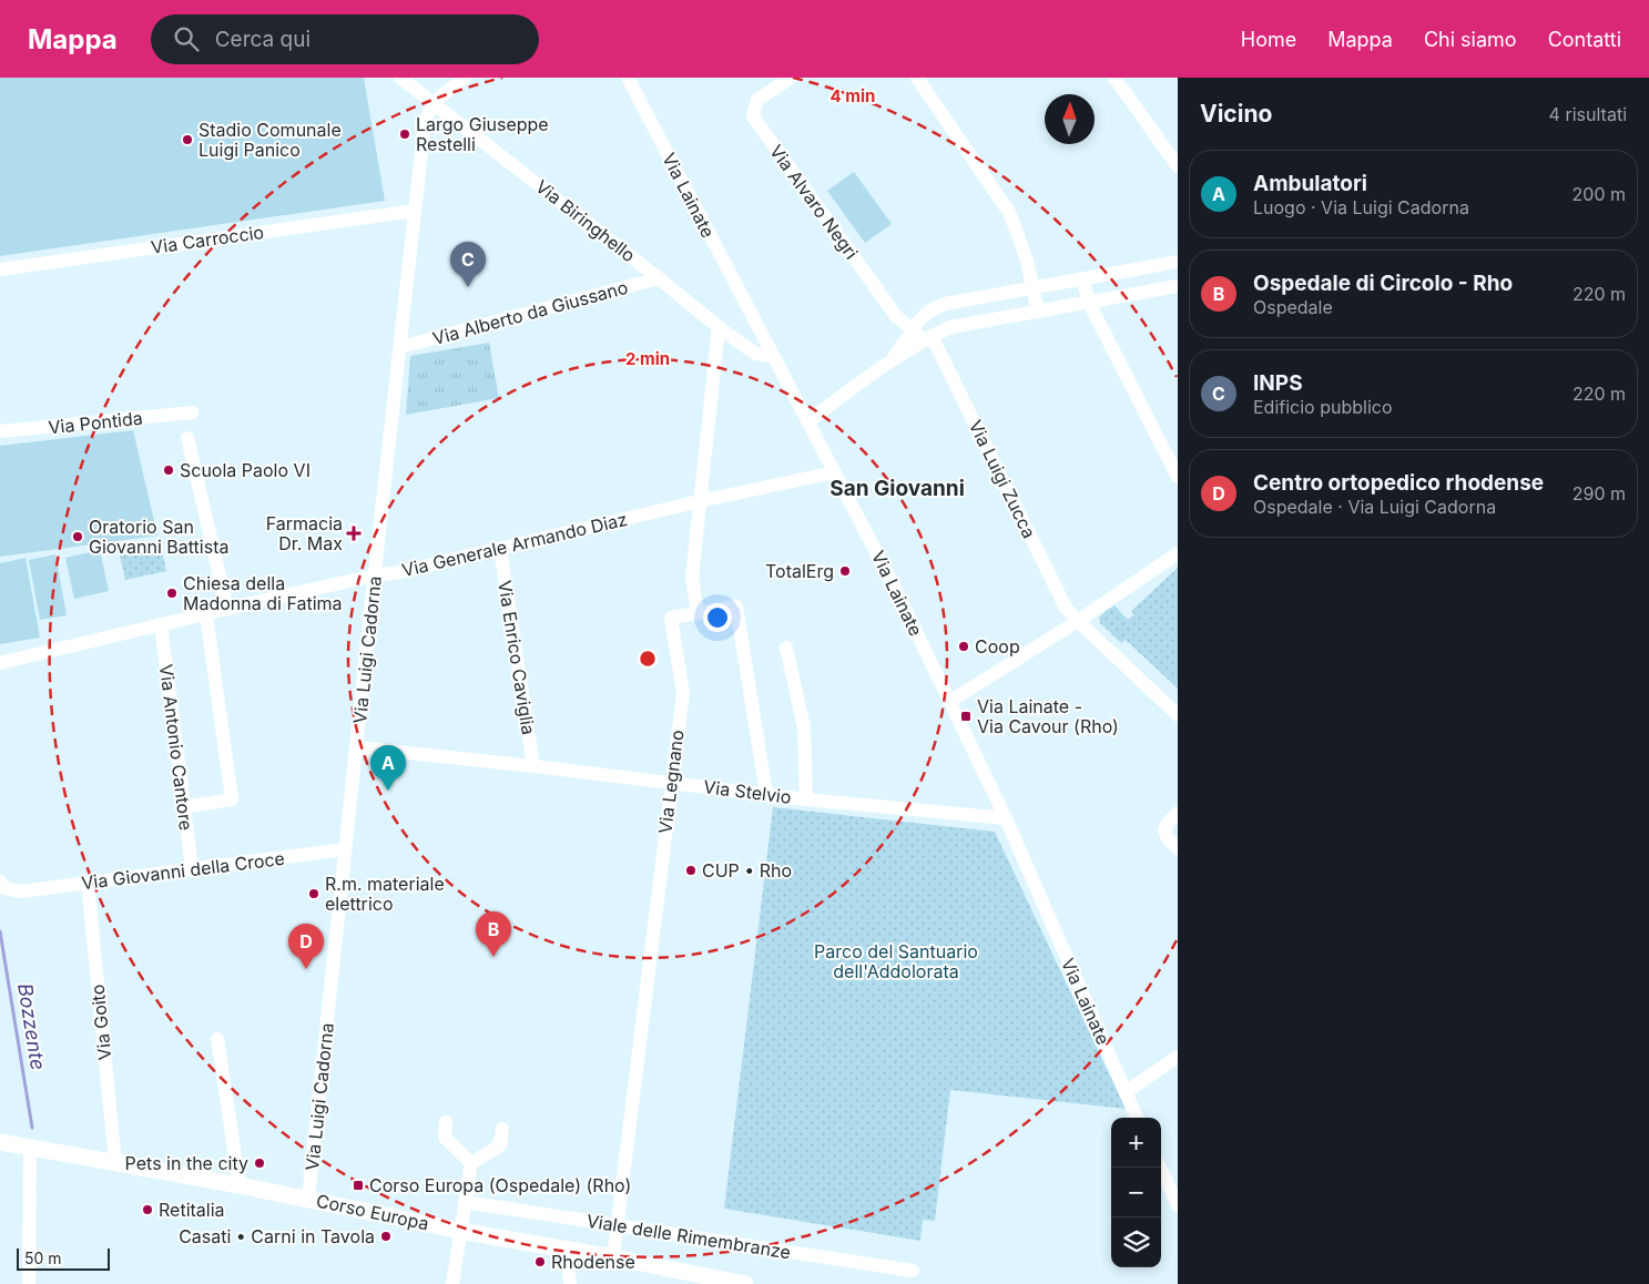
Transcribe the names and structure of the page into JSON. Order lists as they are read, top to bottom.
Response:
{
  "streets": {
    "main road": ["Corso Europa"],
    "street": [
      "Via Lainate",
      "Via Alvaro Negri",
      "Via Biringhello",
      "Via Carroccio",
      "Via Alberto da Giussano",
      "Via Pontida",
      "Via Luigi Zucca",
      "Via Generale Armando Diaz",
      "Via Luigi Cadorna",
      "Via Enrico Caviglia",
      "Via Antonio Cantore",
      "Via Legnano",
      "Via Stelvio",
      "Via Giovanni della Croce",
      "Via Goito",
      "Viale delle Rimembranze"
    ]
  },
  "crossings": [
    ["Via Lainate", "Via Biringhello"],
    ["Via Lainate", "Via Generale Armando Diaz"],
    ["Via Lainate", "Via Stelvio"],
    ["Via Biringhello", "Via Alberto da Giussano"],
    ["Via Biringhello", "Via Luigi Cadorna"],
    ["Via Carroccio", "Via Luigi Cadorna"],
    ["Via Alberto da Giussano", "Via Luigi Cadorna"],
    ["Via Generale Armando Diaz", "Via Luigi Cadorna"],
    ["Via Generale Armando Diaz", "Via Enrico Caviglia"],
    ["Via Generale Armando Diaz", "Via Antonio Cantore"],
    ["Via Luigi Cadorna", "Via Stelvio"],
    ["Via Luigi Cadorna", "Via Giovanni della Croce"],
    ["Via Luigi Cadorna", "Corso Europa"],
    ["Via Enrico Caviglia", "Via Stelvio"],
    ["Via Antonio Cantore", "Via Giovanni della Croce"],
    ["Via Legnano", "Via Stelvio"],
    ["Via Legnano", "Corso Europa"],
    ["Via Legnano", "Viale delle Rimembranze"],
    ["Via Giovanni della Croce", "Via Goito"],
    ["Via Goito", "Corso Europa"]
  ],
  "districts": ["San Giovanni"],
  "water": ["Bozzente"],
  "parks": ["Parco del Santuario dell'Addolorata"],
  "places": {
    "other": [
      "Largo Giuseppe Restelli",
      "Stadio Comunale Luigi Panico",
      "Scuola Paolo VI",
      "Oratorio San Giovanni Battista",
      "TotalErg",
      "Chiesa della Madonna di Fatima",
      "Coop",
      "CUP • Rho",
      "R.m. materiale elettrico",
      "Pets in the city",
      "Retitalia",
      "Casati • Carni in Tavola",
      "Rhodense"
    ],
    "health": ["Farmacia Dr. Max"],
    "transit": ["Via Lainate - Via Cavour (Rho)", "Corso Europa (Ospedale) (Rho)"]
  },
  "scale_bar": "50 m",
  "north": "top",
  "page": {
    "header": "Mappa",
    "search": "Cerca qui",
    "nav": [
      "Home",
      "Mappa",
      "Chi siamo",
      "Contatti"
    ],
    "heading": ["Vicino", "4 risultati"],
    "list": [
      {
        "mark": "A",
        "name": "Ambulatori",
        "note": "Luogo · Via Luigi Cadorna",
        "value": "200 m"
      },
      {
        "mark": "B",
        "name": "Ospedale di Circolo - Rho",
        "note": "Ospedale",
        "value": "220 m"
      },
      {
        "mark": "C",
        "name": "INPS",
        "note": "Edificio pubblico",
        "value": "220 m"
      },
      {
        "mark": "D",
        "name": "Centro ortopedico rhodense",
        "note": "Ospedale · Via Luigi Cadorna",
        "value": "290 m"
      }
    ],
    "pins": [
      "C",
      "A",
      "B",
      "D"
    ],
    "map_buttons": ["+", "−"],
    "scale": "50 m"
  },
  "rings": ["4 min", "2 min"]
}
